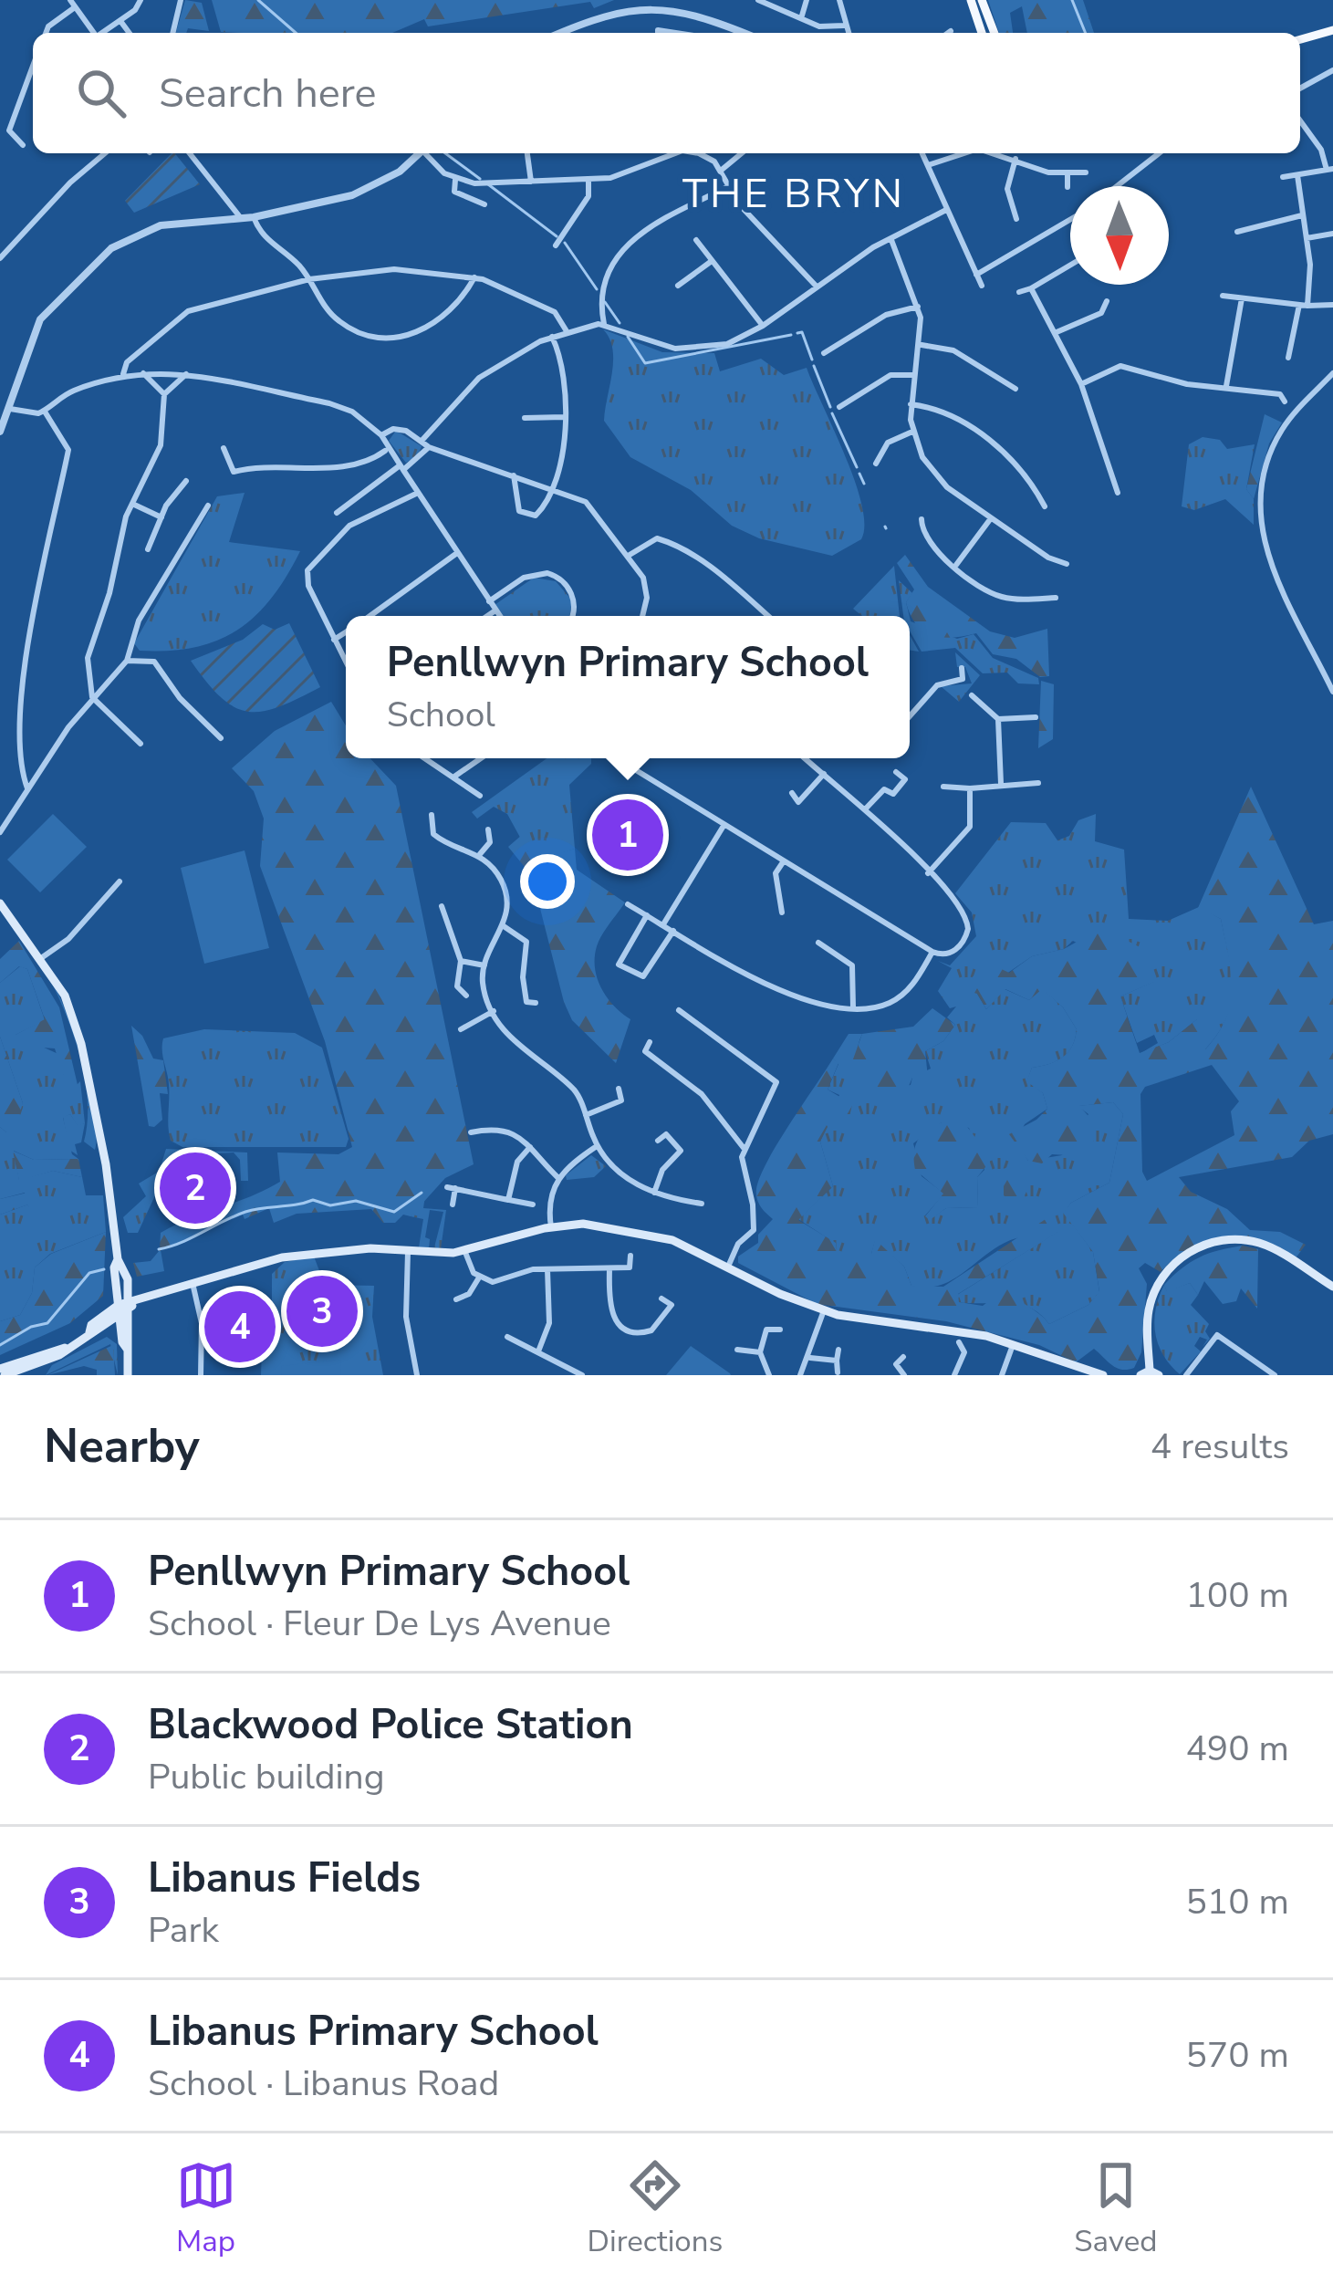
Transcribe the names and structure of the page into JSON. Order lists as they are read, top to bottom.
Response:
{
  "districts": ["THE BRYN"],
  "north": "bottom",
  "page": {
    "search": "Search here",
    "popup": ["Penllwyn Primary School", "School"],
    "pins": [
      "1",
      "2",
      "3",
      "4"
    ],
    "heading": ["Nearby", "4 results"],
    "list": [
      {
        "mark": "1",
        "name": "Penllwyn Primary School",
        "note": "School · Fleur De Lys Avenue",
        "value": "100 m"
      },
      {
        "mark": "2",
        "name": "Blackwood Police Station",
        "note": "Public building",
        "value": "490 m"
      },
      {
        "mark": "3",
        "name": "Libanus Fields",
        "note": "Park",
        "value": "510 m"
      },
      {
        "mark": "4",
        "name": "Libanus Primary School",
        "note": "School · Libanus Road",
        "value": "570 m"
      }
    ],
    "nav": ["Map", "Directions", "Saved"]
  }
}
